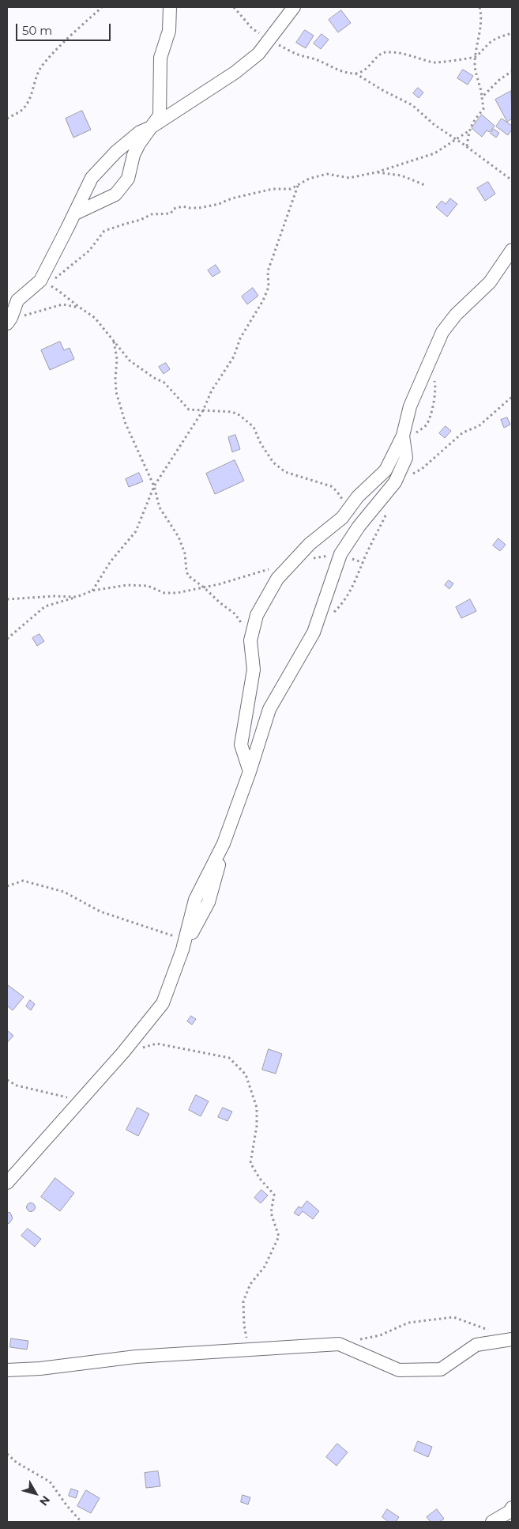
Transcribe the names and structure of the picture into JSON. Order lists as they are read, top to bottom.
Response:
{
  "scale_bar": "50 m",
  "north": "bottom right"
}
